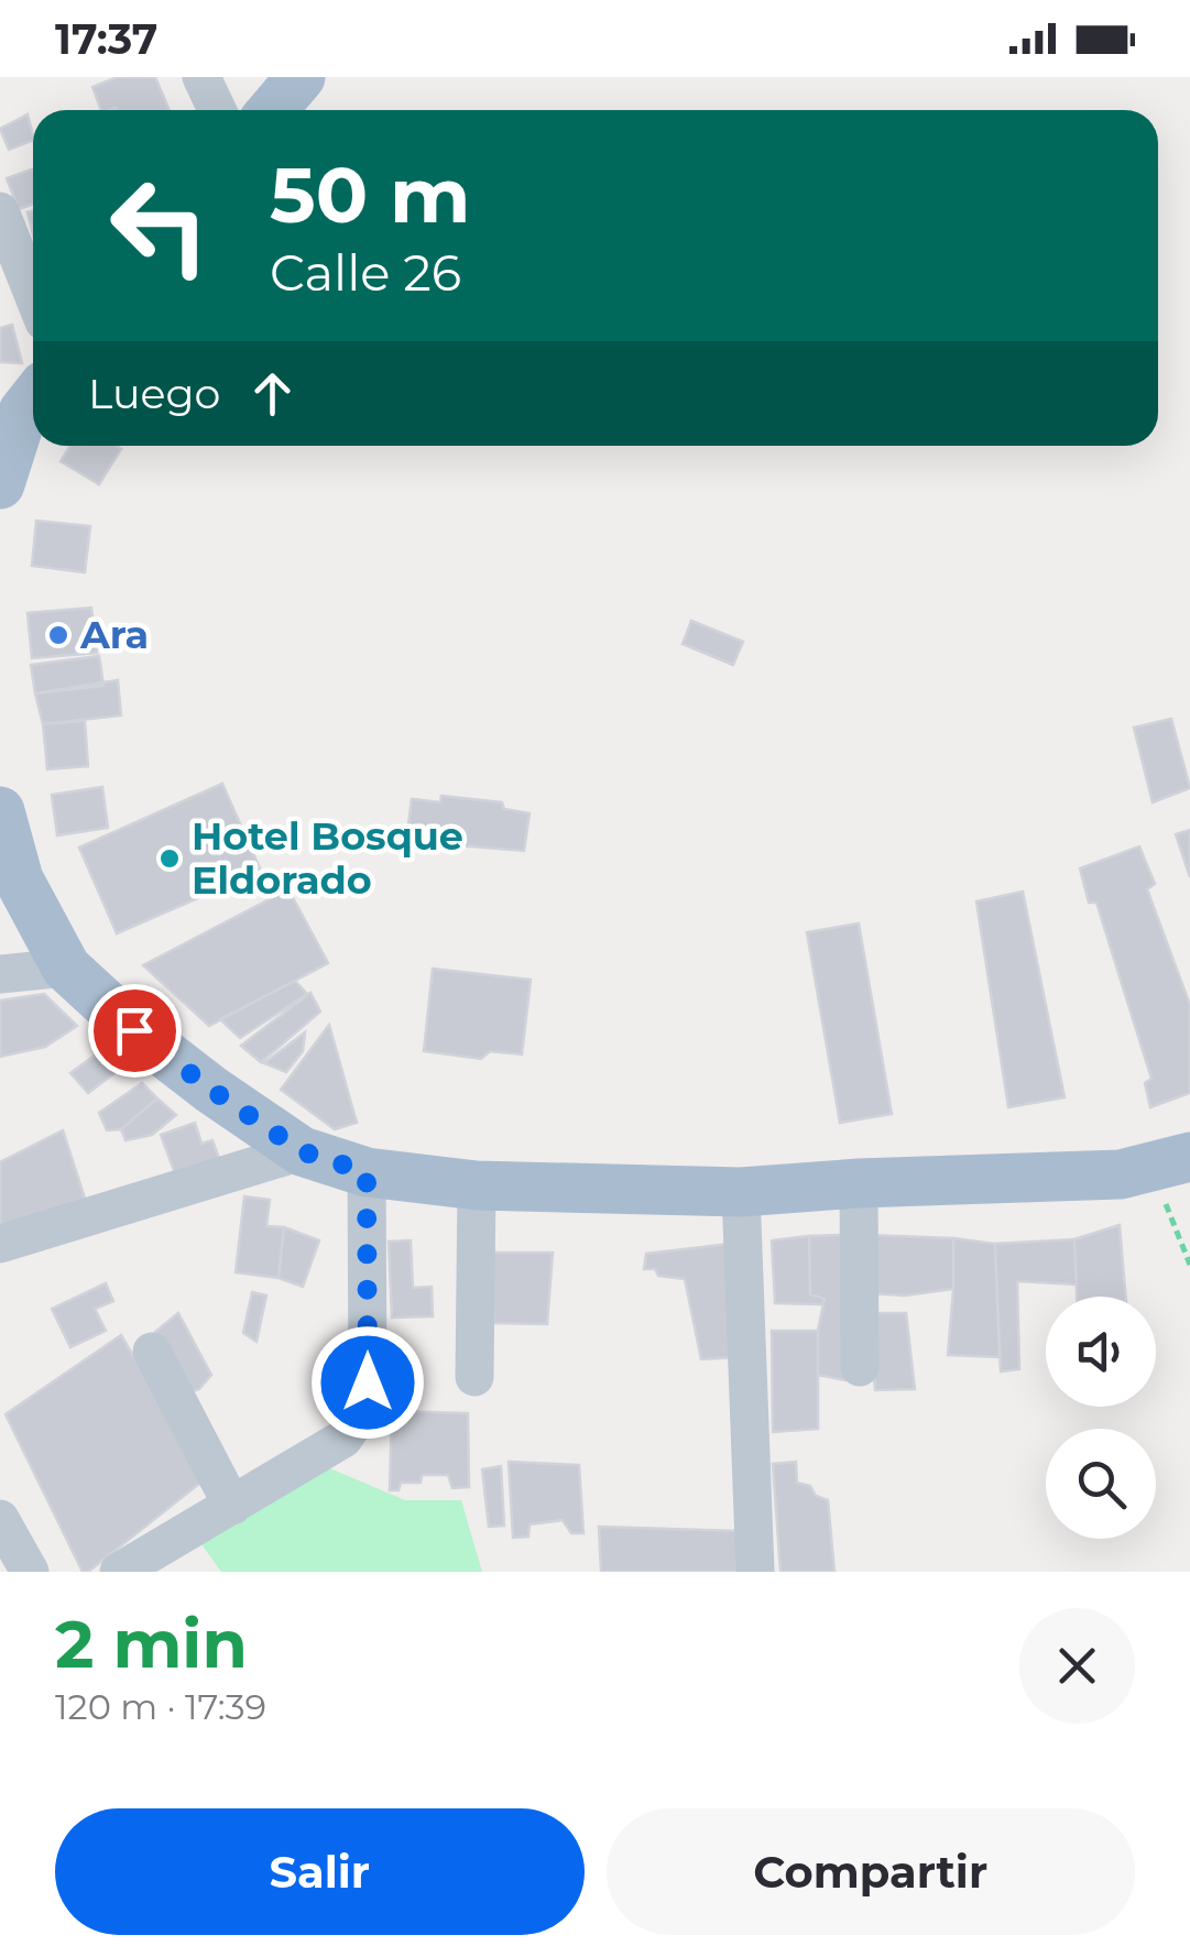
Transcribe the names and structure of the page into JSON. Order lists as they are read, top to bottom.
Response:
{
  "places": ["Ara", "Hotel Bosque Eldorado"],
  "page": {
    "status": "17:37",
    "turn": ["50 m", "Calle 26"],
    "then": "Luego",
    "heading": ["2 min", "120 m · 17:39"],
    "buttons": ["Salir", "Compartir"]
  }
}
